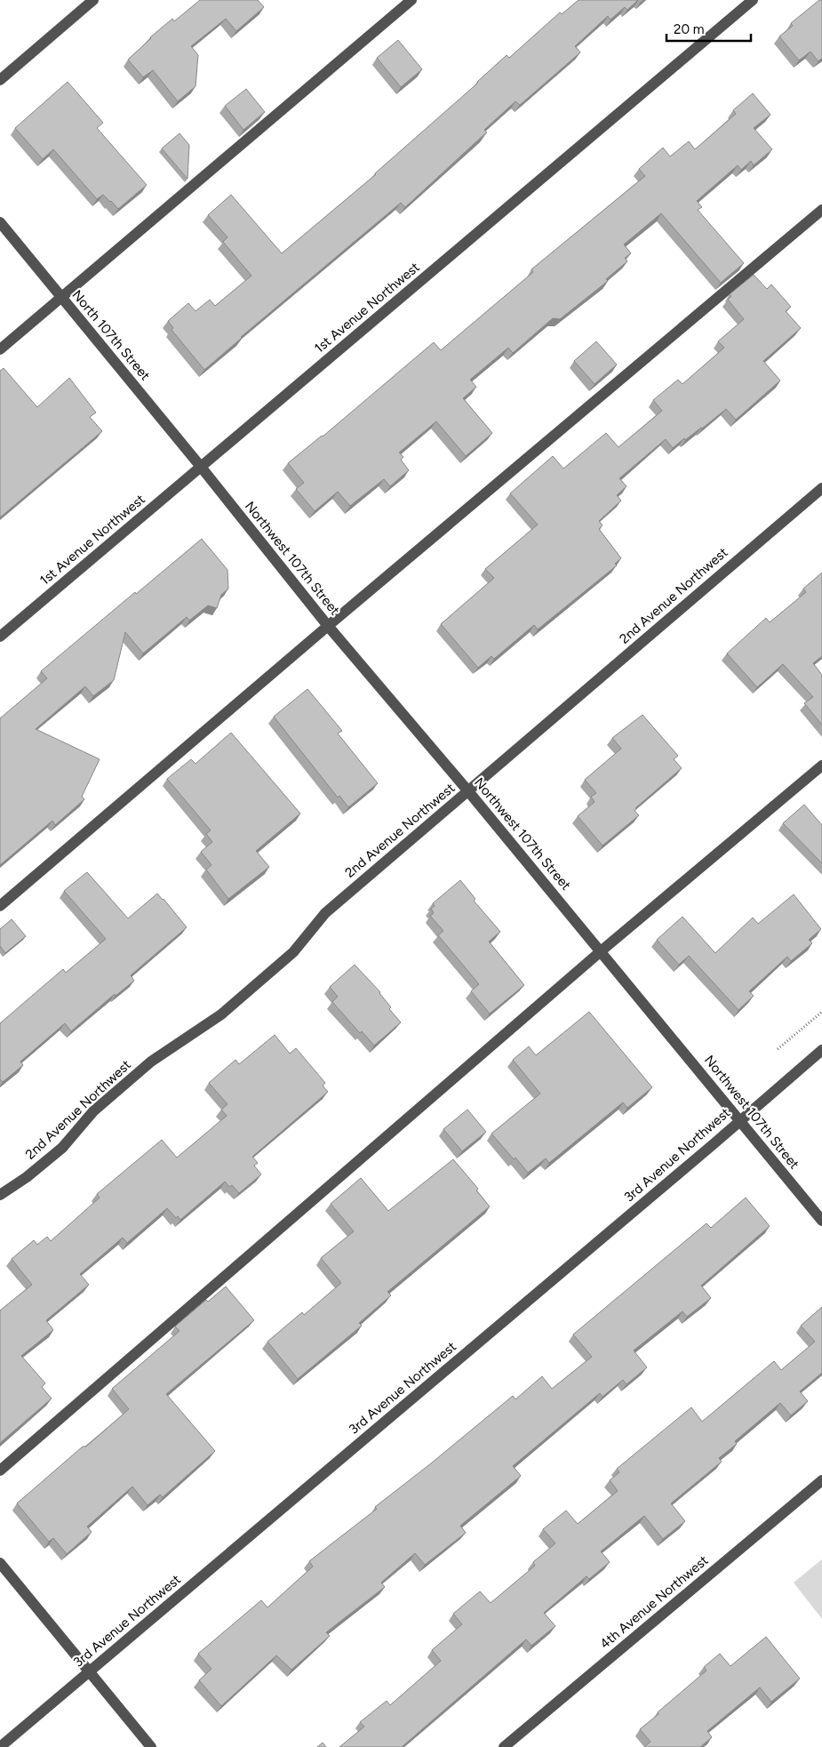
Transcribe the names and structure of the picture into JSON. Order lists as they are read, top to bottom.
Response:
{
  "streets": {
    "street": [
      "1st Avenue Northwest",
      "North 107th Street",
      "Northwest 107th Street",
      "2nd Avenue Northwest",
      "3rd Avenue Northwest",
      "4th Avenue Northwest"
    ]
  },
  "crossings": [
    ["1st Avenue Northwest", "North 107th Street"],
    ["1st Avenue Northwest", "Northwest 107th Street"],
    ["North 107th Street", "Northwest 107th Street"],
    ["Northwest 107th Street", "2nd Avenue Northwest"],
    ["Northwest 107th Street", "3rd Avenue Northwest"]
  ],
  "scale_bar": "20 m"
}
